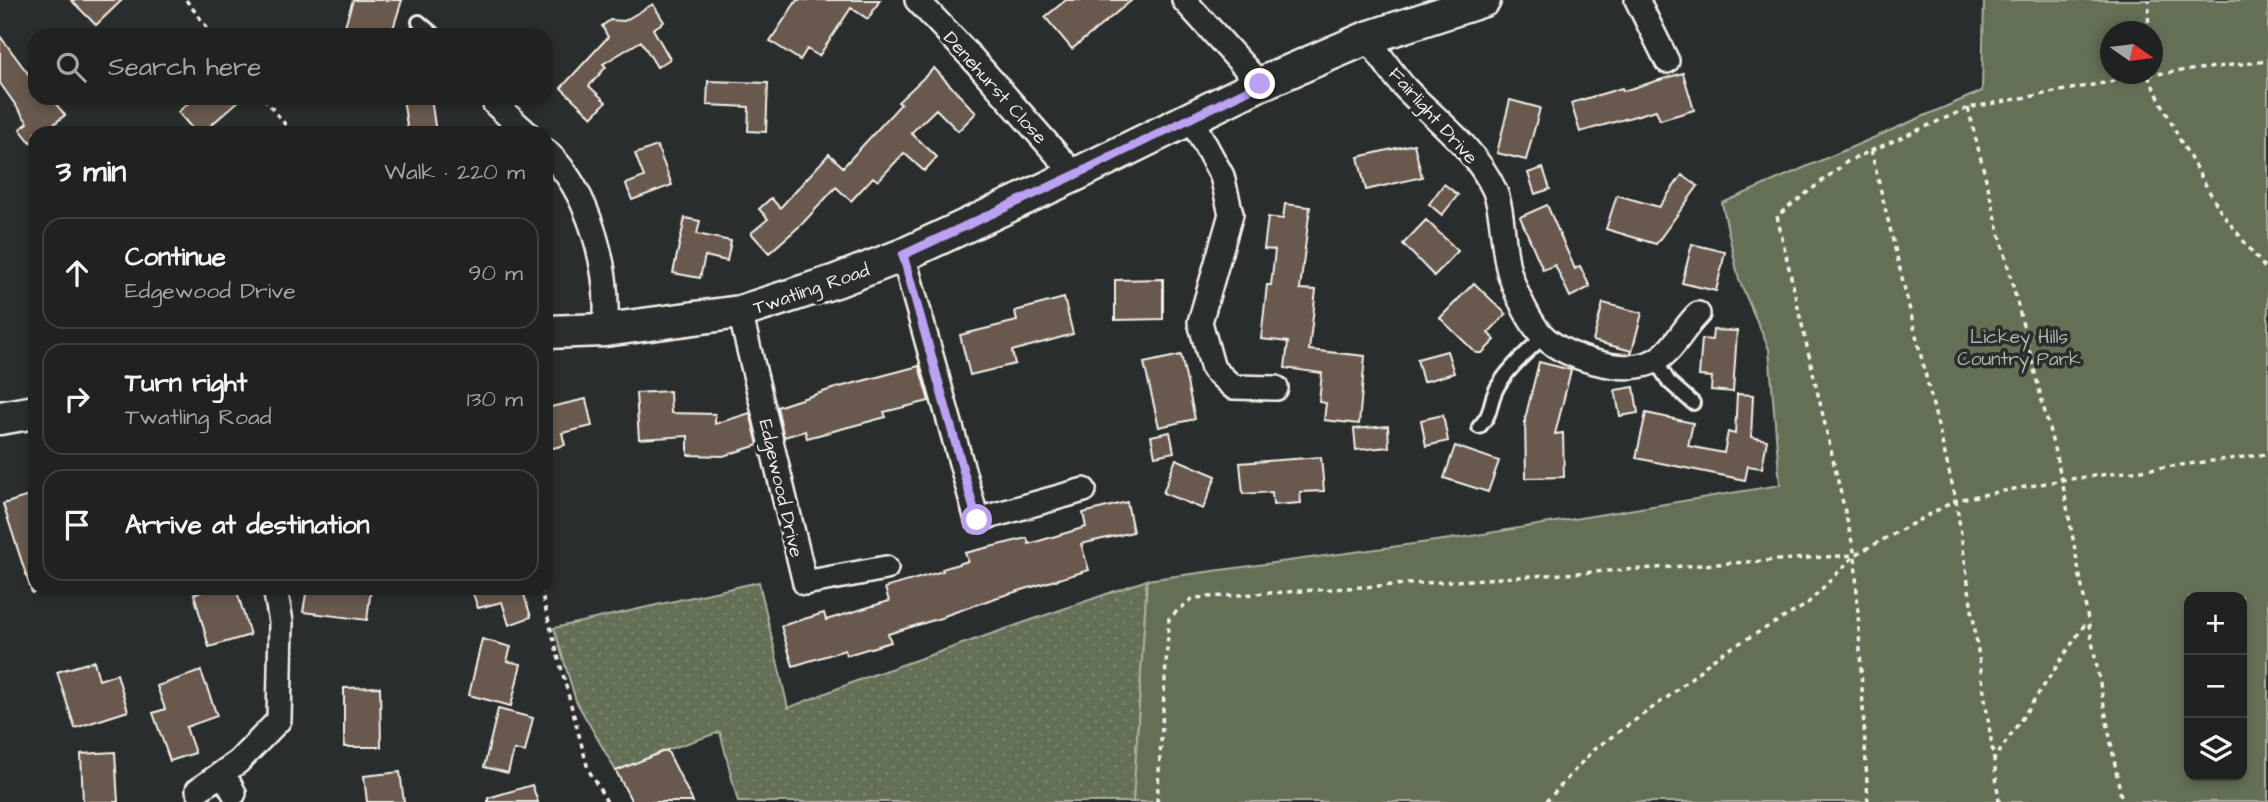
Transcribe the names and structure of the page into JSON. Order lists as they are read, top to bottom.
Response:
{
  "streets": {
    "street": [
      "Denehurst Close",
      "Fairlight Drive",
      "Twatling Road",
      "Edgewood Drive"
    ]
  },
  "crossings": [
    ["Denehurst Close", "Twatling Road"],
    ["Fairlight Drive", "Twatling Road"],
    ["Twatling Road", "Edgewood Drive"]
  ],
  "parks": ["Lickey Hills Country Park"],
  "north": "right",
  "page": {
    "search": "Search here",
    "heading": ["3 min", "Walk · 220 m"],
    "list": [
      ["Continue", "Edgewood Drive", "90 m"],
      ["Turn right", "Twatling Road", "130 m"],
      "Arrive at destination"
    ],
    "map_buttons": ["+", "−"]
  }
}
